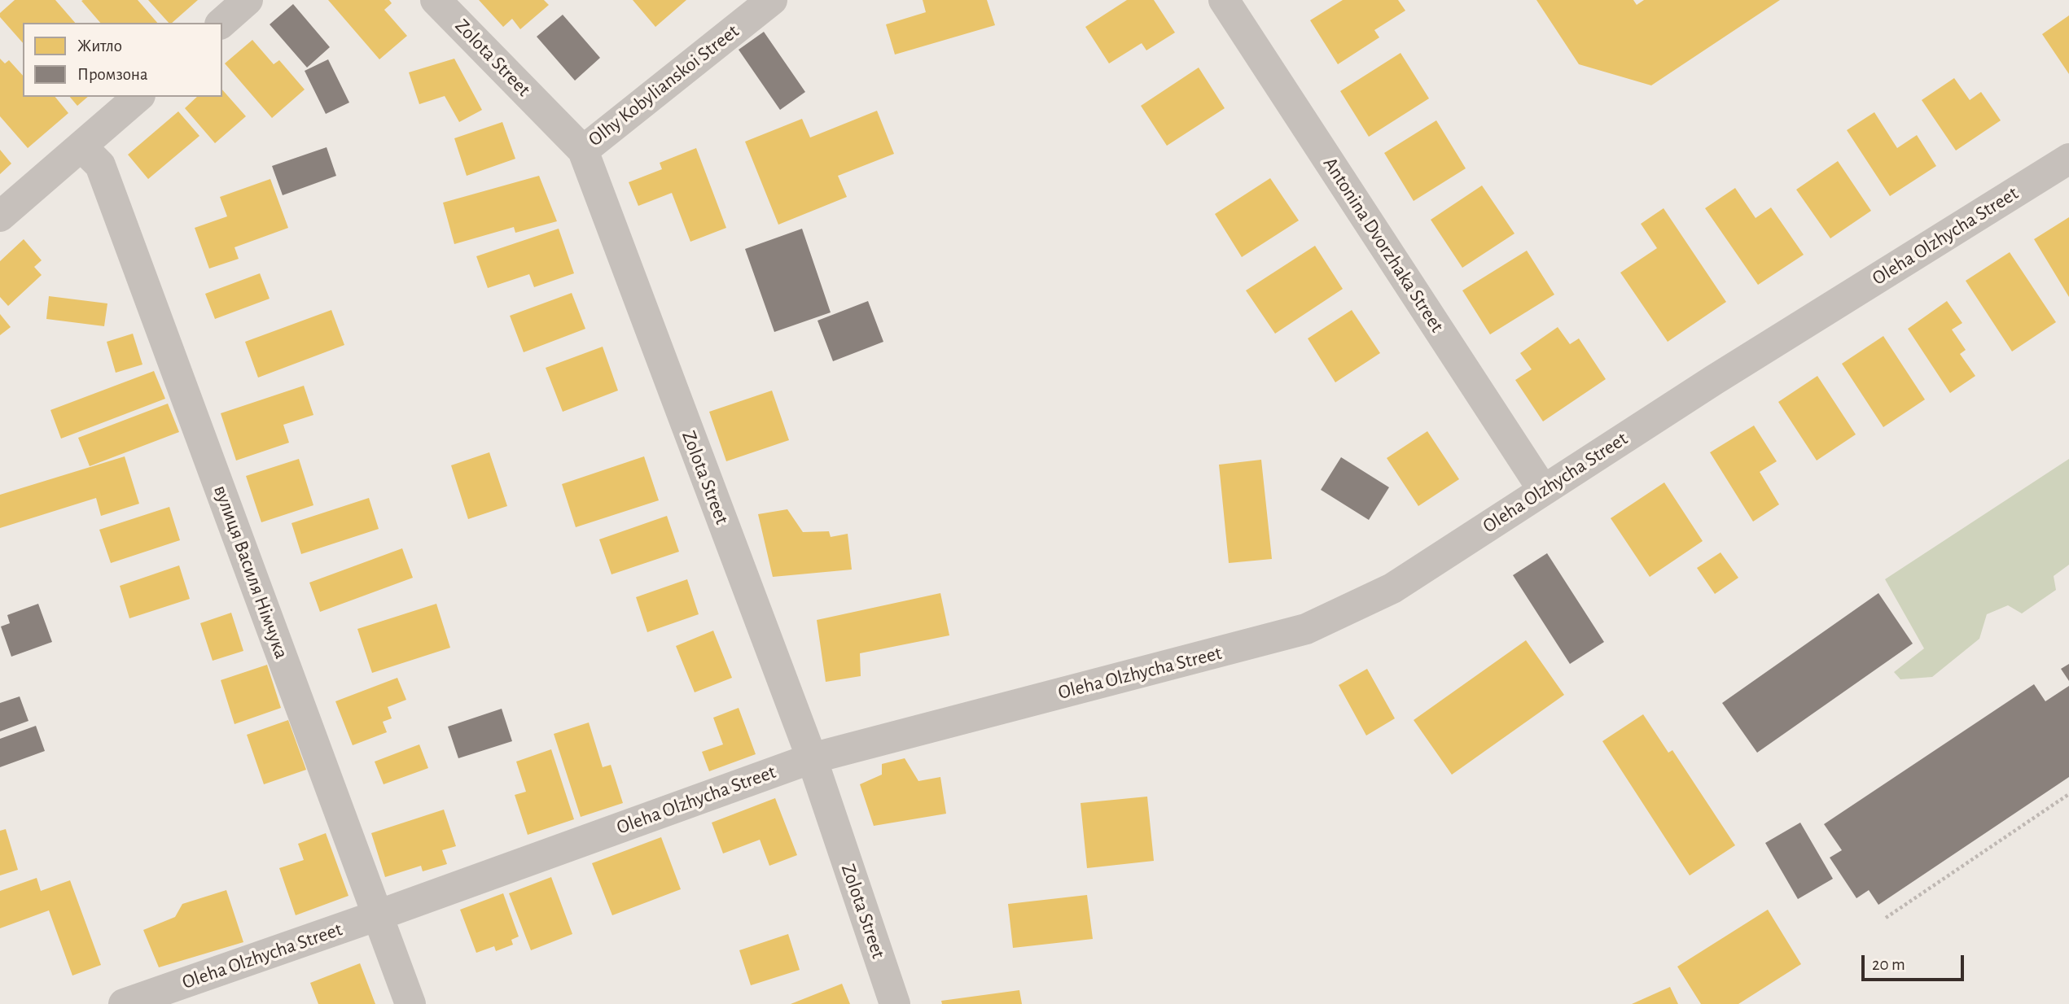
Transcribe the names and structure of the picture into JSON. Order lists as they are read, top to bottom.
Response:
{
  "streets": {
    "street": [
      "Zolota Street",
      "Olhy Kobylianskoi Street",
      "Oleha Olzhycha Street",
      "Antonina Dvorzhaka Street",
      "вулиця Василя Німчука"
    ]
  },
  "crossings": [
    ["Zolota Street", "Olhy Kobylianskoi Street"],
    ["Zolota Street", "Oleha Olzhycha Street"],
    ["Oleha Olzhycha Street", "Antonina Dvorzhaka Street"],
    ["Oleha Olzhycha Street", "вулиця Василя Німчука"]
  ],
  "legend": ["Житло", "Промзона"],
  "scale_bar": "20 m"
}
